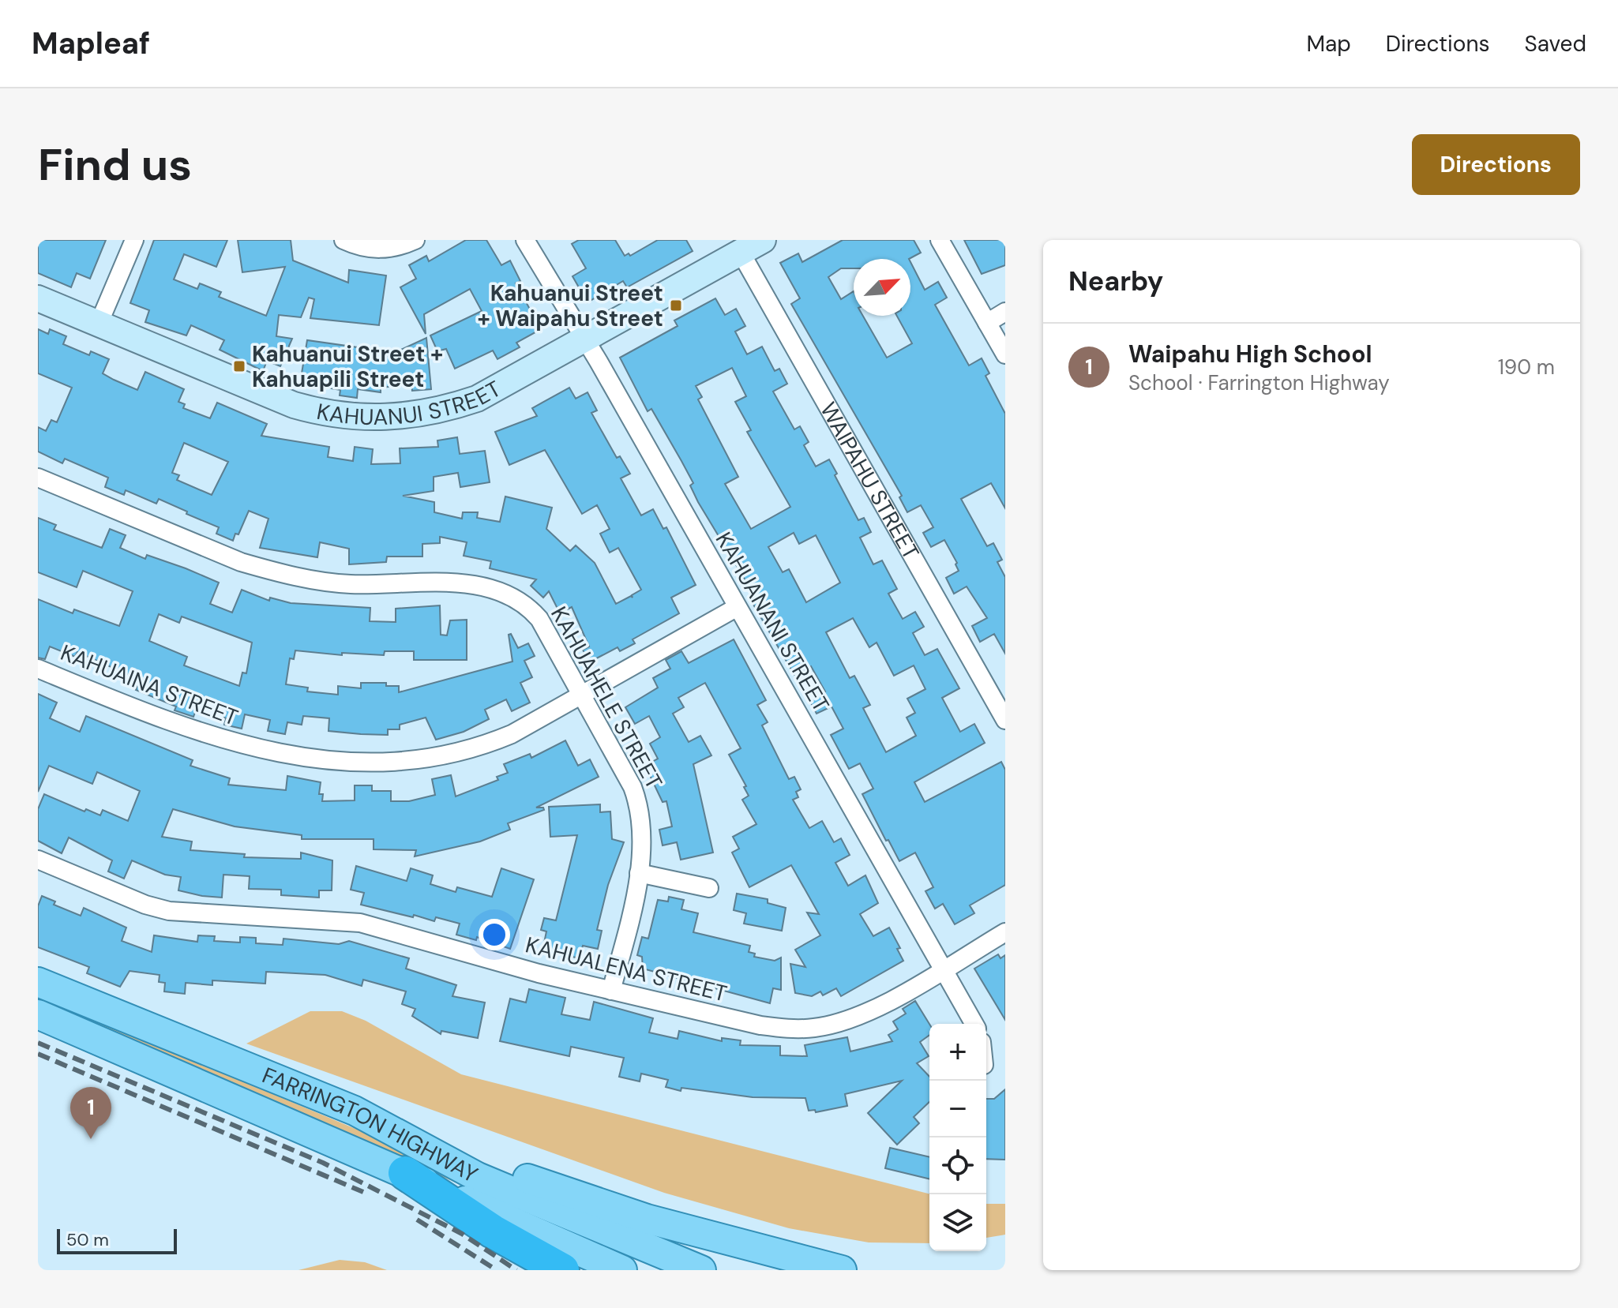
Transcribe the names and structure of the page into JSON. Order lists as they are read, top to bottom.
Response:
{
  "streets": {
    "main road": ["FARRINGTON HIGHWAY"],
    "street": [
      "KAHUANUI STREET",
      "WAIPAHU STREET",
      "KAHUANANI STREET",
      "KAHUAINA STREET",
      "KAHUAHELE STREET",
      "KAHUALENA STREET"
    ]
  },
  "crossings": [
    ["KAHUANUI STREET", "WAIPAHU STREET"],
    ["KAHUANUI STREET", "KAHUANANI STREET"],
    ["KAHUANANI STREET", "KAHUAINA STREET"],
    ["KAHUANANI STREET", "KAHUALENA STREET"],
    ["KAHUAINA STREET", "KAHUAHELE STREET"],
    ["KAHUAHELE STREET", "KAHUALENA STREET"]
  ],
  "places": {
    "transit": ["Kahuanui Street + Waipahu Street", "Kahuanui Street + Kahuapili Street"]
  },
  "scale_bar": "50 m",
  "north": "top right",
  "page": {
    "header": "Mapleaf",
    "nav": ["Map", "Directions", "Saved"],
    "buttons": "Directions",
    "title": "Find us",
    "heading": "Nearby",
    "list": [
      {
        "mark": "1",
        "name": "Waipahu High School",
        "note": "School · Farrington Highway",
        "value": "190 m"
      }
    ],
    "map_buttons": ["+", "−"],
    "pins": "1",
    "scale": "50 m"
  }
}
